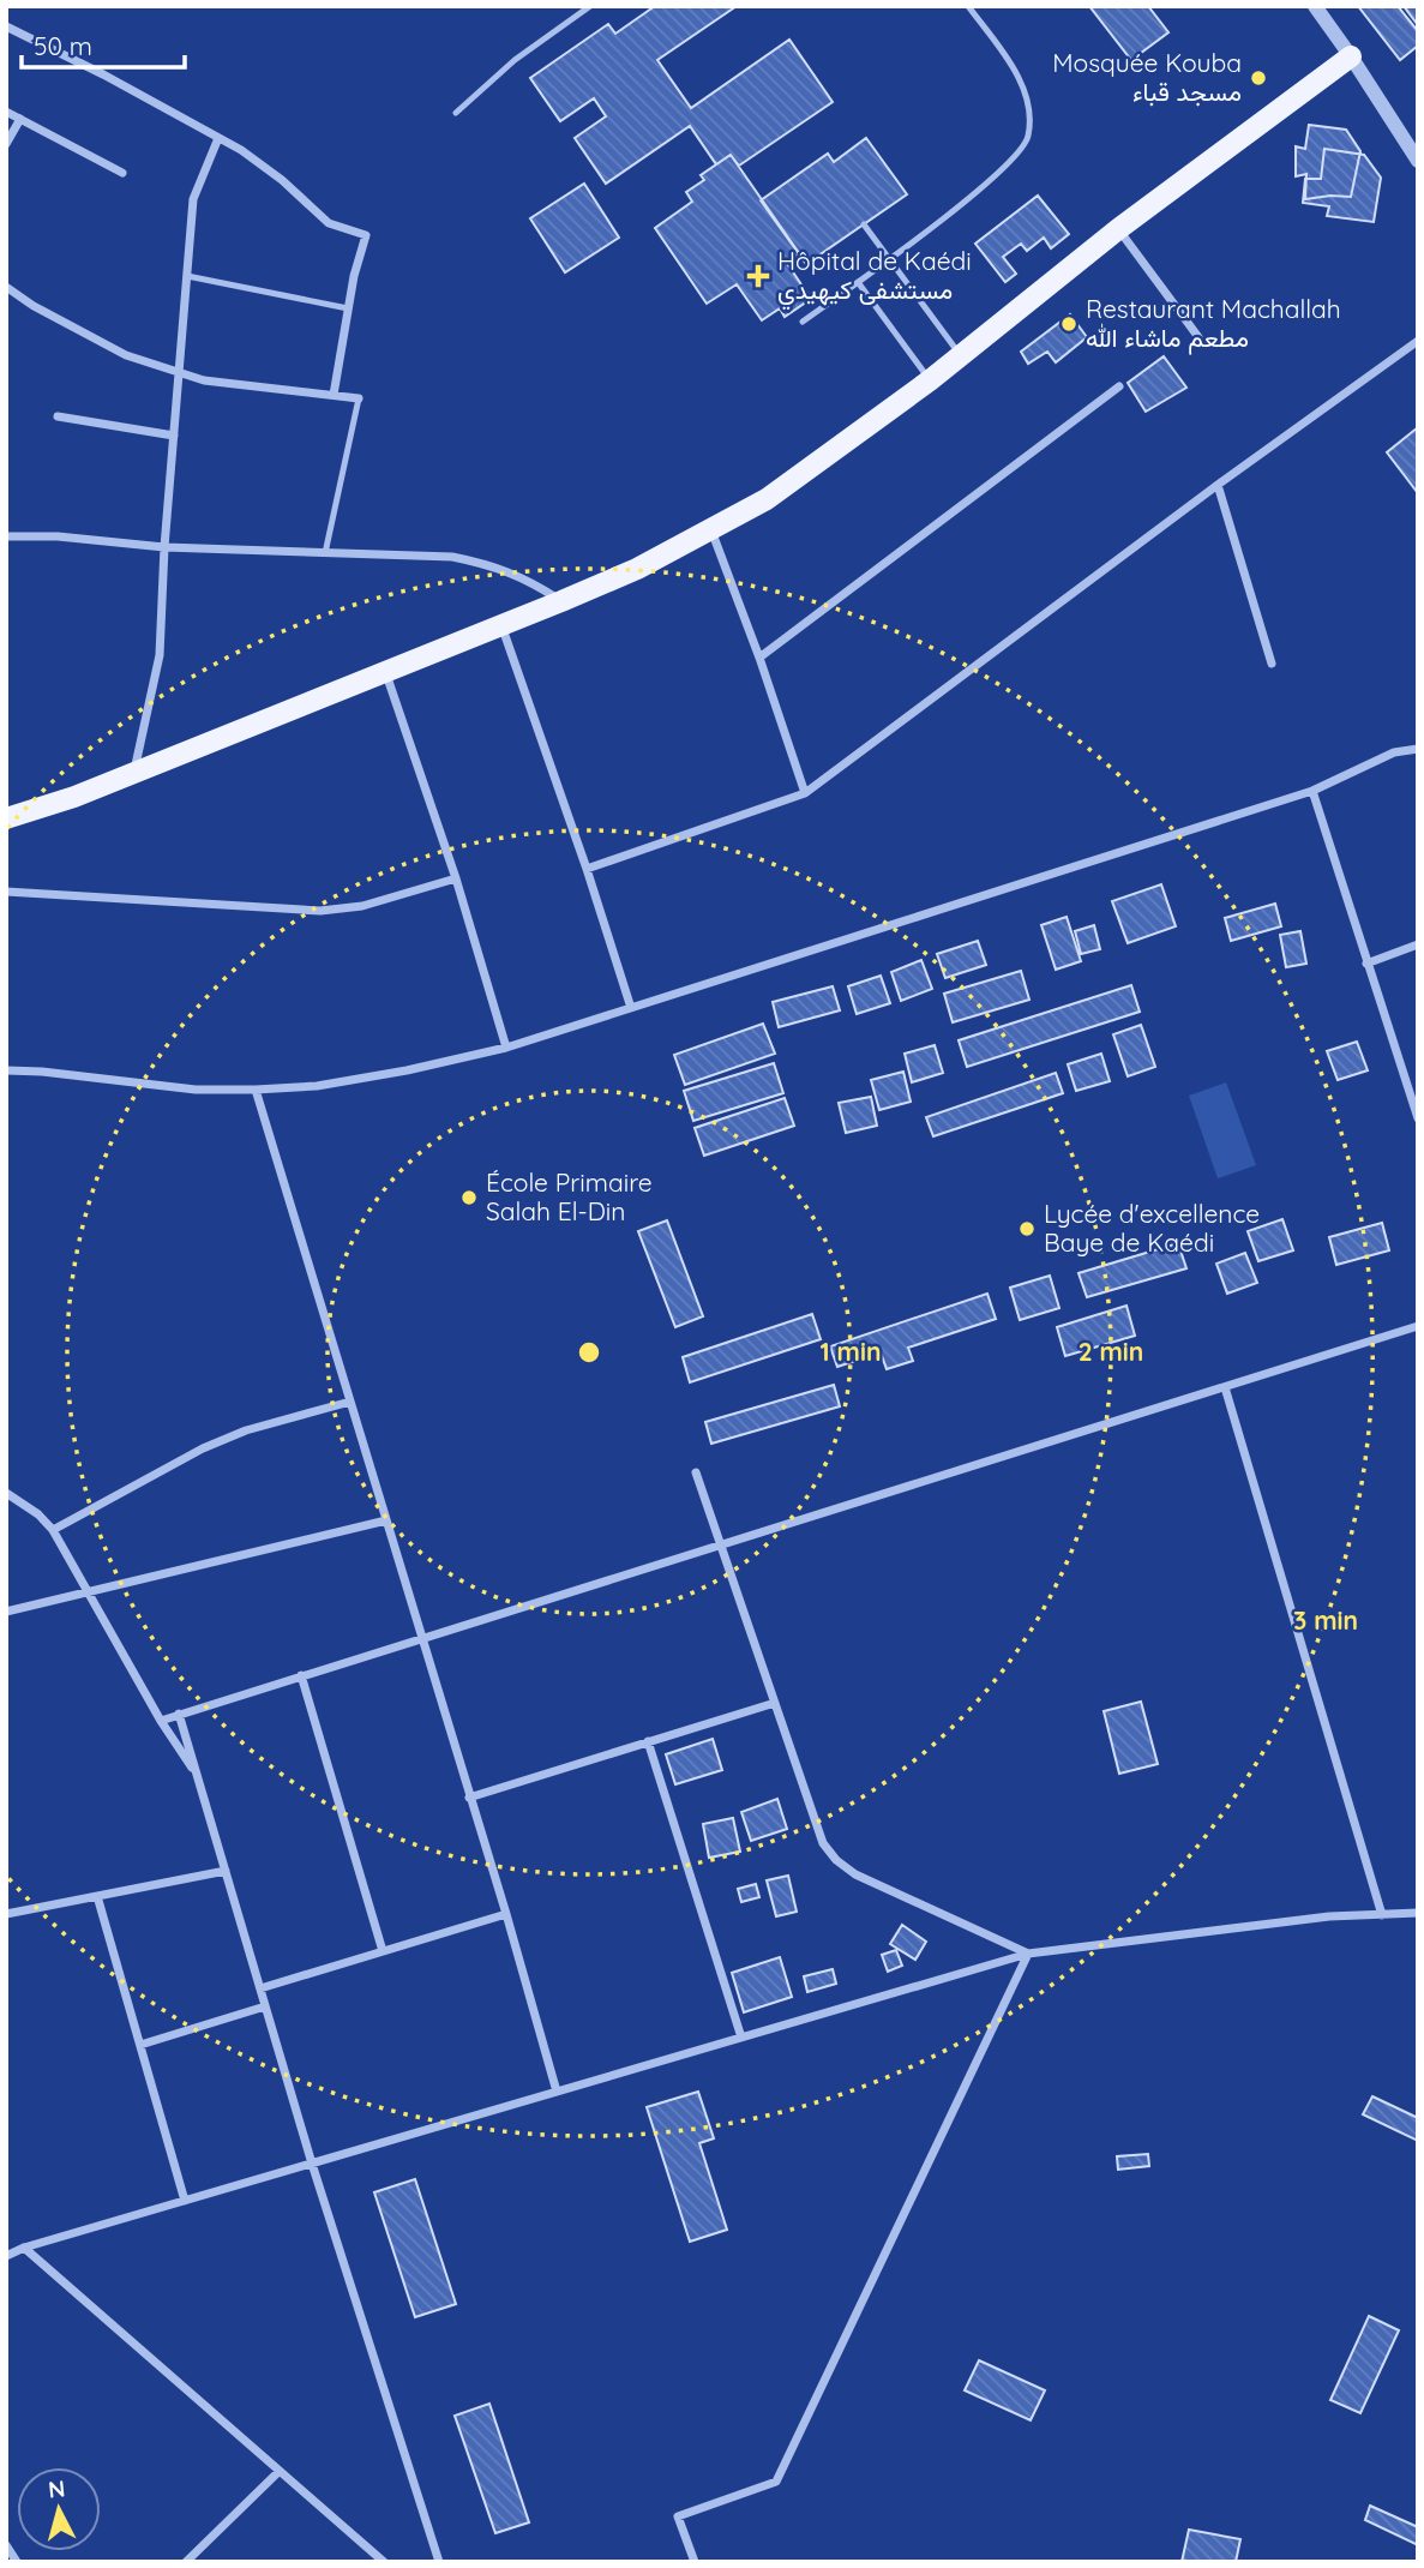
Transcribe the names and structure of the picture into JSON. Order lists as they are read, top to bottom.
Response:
{
  "places": {
    "other": [
      "Mosquée Kouba مسجد قباء",
      "Restaurant Machallah مطعم ماشاء الله",
      "École Primaire Salah El-Din",
      "Lycée d'excellence Baye de Kaédi"
    ],
    "health": ["Hôpital de Kaédi مستشفى كيهيدي"]
  },
  "scale_bar": "50 m",
  "north": "top",
  "rings": ["1 min", "2 min", "3 min"]
}
